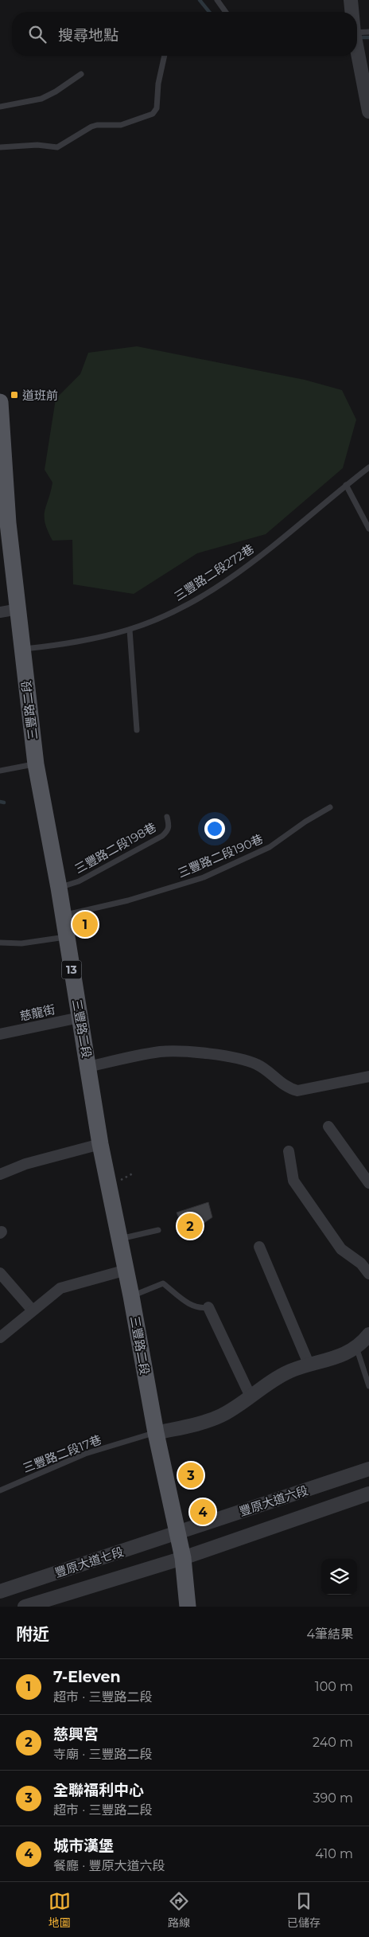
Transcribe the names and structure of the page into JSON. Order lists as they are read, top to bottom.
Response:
{
  "streets": {
    "main road": ["三豐路二段", "13"],
    "street": ["慈龍街", "豐原大道六段", "豐原大道七段"],
    "lane": [
      "三豐路二段272巷",
      "三豐路二段198巷",
      "三豐路二段190巷",
      "三豐路二段17巷"
    ]
  },
  "crossings": [
    ["三豐路二段272巷", "三豐路二段"],
    ["三豐路二段", "三豐路二段198巷"],
    ["三豐路二段", "三豐路二段190巷"],
    ["三豐路二段", "13"],
    ["三豐路二段", "慈龍街"],
    ["三豐路二段", "三豐路二段17巷"],
    ["三豐路二段", "豐原大道六段"],
    ["三豐路二段", "豐原大道七段"],
    ["13", "豐原大道六段"],
    ["13", "豐原大道七段"],
    ["豐原大道六段", "豐原大道七段"]
  ],
  "places": {
    "transit": ["道班前"]
  },
  "page": {
    "search": "搜尋地點",
    "pins": [
      "1",
      "2",
      "3",
      "4"
    ],
    "heading": ["附近", "4筆結果"],
    "list": [
      {
        "mark": "1",
        "name": "7-Eleven",
        "note": "超市 · 三豐路二段",
        "value": "100 m"
      },
      {
        "mark": "2",
        "name": "慈興宮",
        "note": "寺廟 · 三豐路二段",
        "value": "240 m"
      },
      {
        "mark": "3",
        "name": "全聯福利中心",
        "note": "超市 · 三豐路二段",
        "value": "390 m"
      },
      {
        "mark": "4",
        "name": "城市漢堡",
        "note": "餐廳 · 豐原大道六段",
        "value": "410 m"
      }
    ],
    "nav": ["地圖", "路線", "已儲存"]
  }
}
